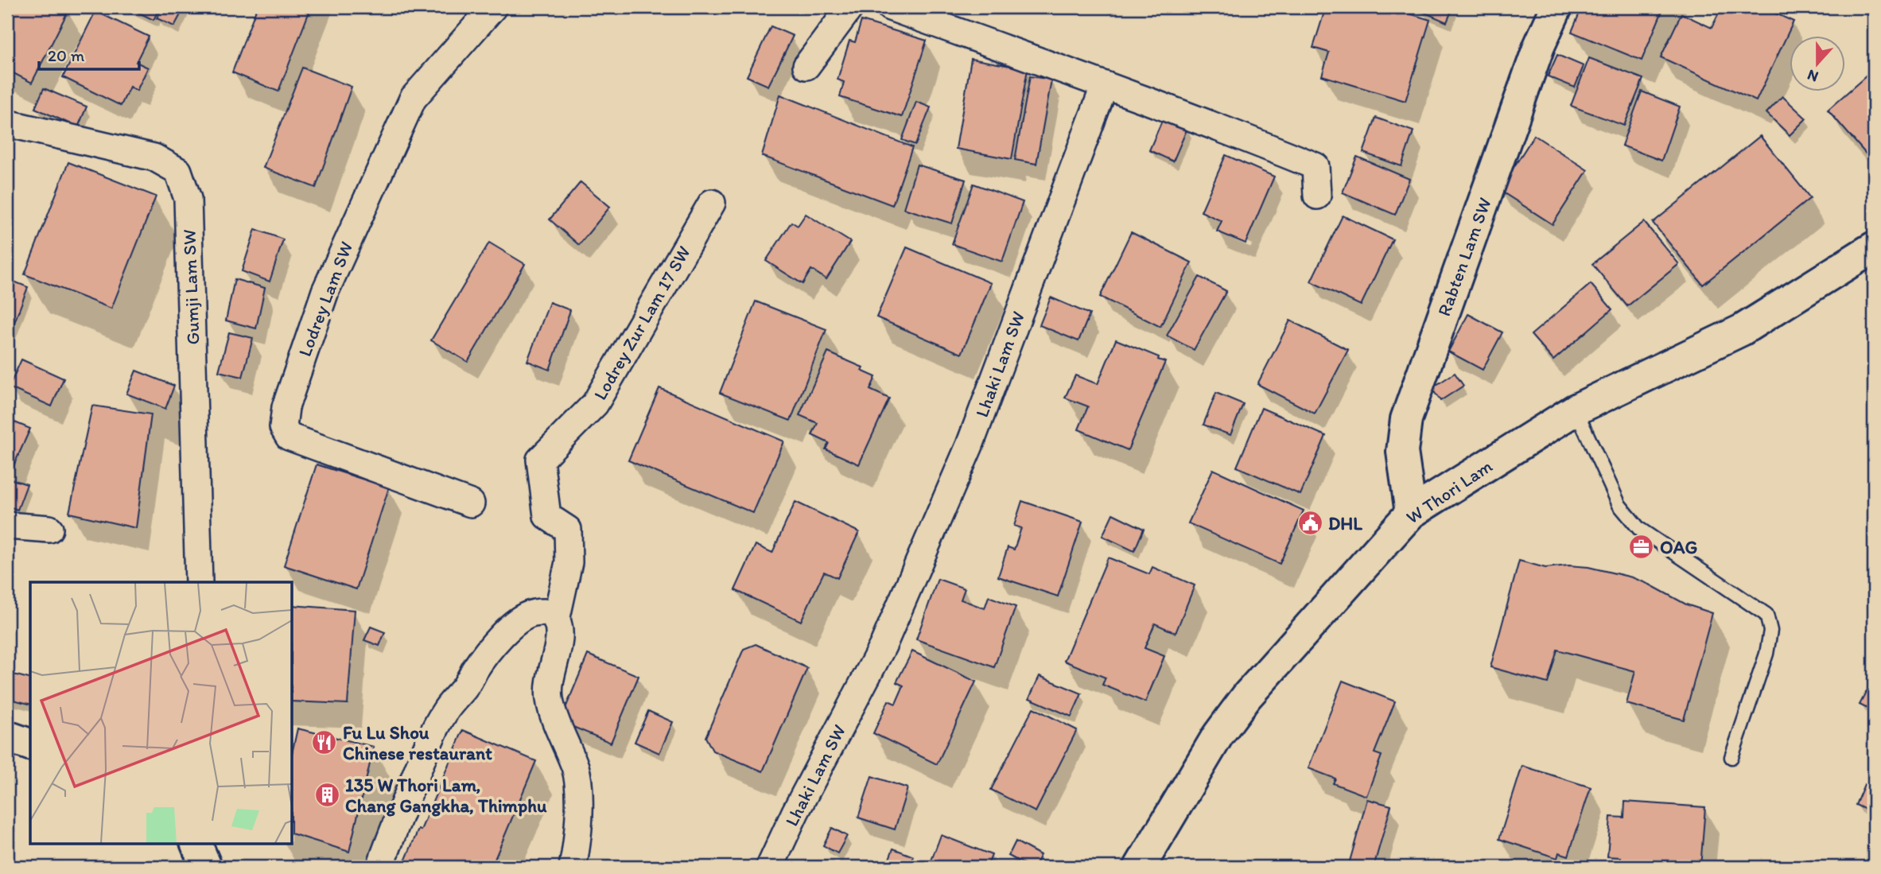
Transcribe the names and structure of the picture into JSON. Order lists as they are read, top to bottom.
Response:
{
  "streets": {
    "main road": ["Rabten Lam SW", "W Thori Lam"],
    "street": [
      "Gumji Lam SW",
      "Lodrey Lam SW",
      "Lodrey Zur Lam 17 SW",
      "Lhaki Lam SW"
    ]
  },
  "crossings": [
    ["Rabten Lam SW", "W Thori Lam"]
  ],
  "places": {
    "public building": ["DHL"],
    "office": ["OAG"],
    "restaurant": ["Fu Lu Shou Chinese restaurant"],
    "building": ["135 W Thori Lam, Chang Gangkha, Thimphu"]
  },
  "scale_bar": "20 m",
  "north": "bottom"
}
